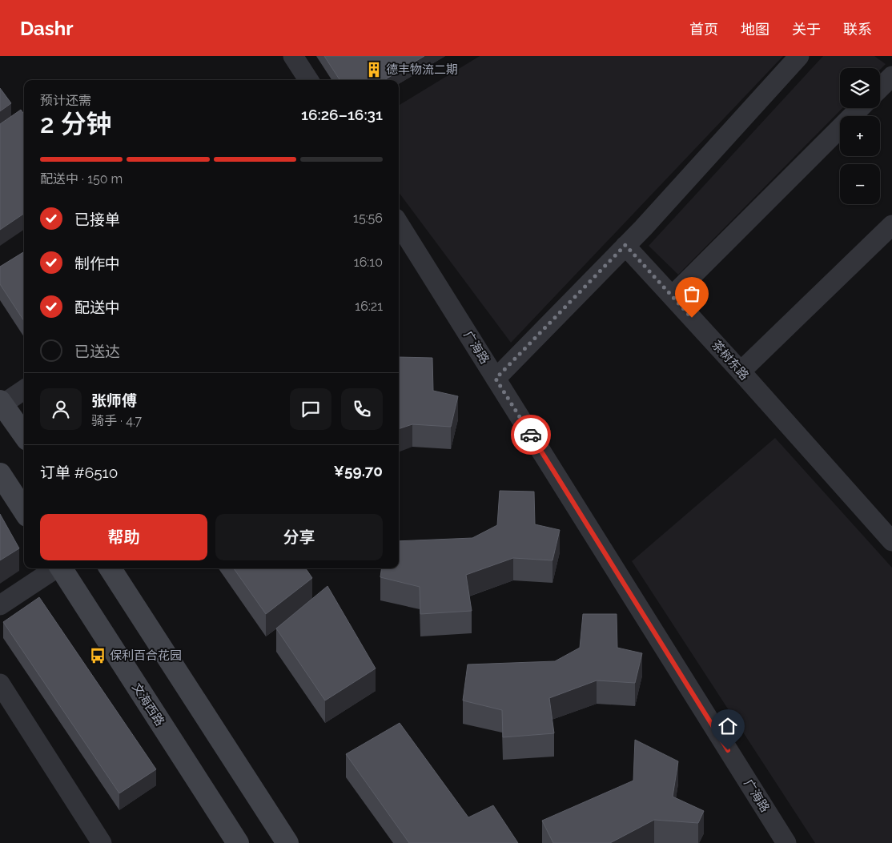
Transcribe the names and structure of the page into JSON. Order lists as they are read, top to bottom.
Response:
{
  "streets": {
    "main road": ["文海西路"],
    "street": ["广海路", "茶树东路"]
  },
  "places": {
    "building": ["德丰物流二期"],
    "bus stop": ["保利百合花园"]
  },
  "page": {
    "header": "Dashr",
    "nav": [
      "首页",
      "地图",
      "关于",
      "联系"
    ],
    "map_buttons": ["+", "−"],
    "heading": ["2 分钟", "预计还需", "16:26–16:31"],
    "panel": [
      "张师傅",
      "骑手 · 4.7",
      "订单 #6510",
      "¥59.70"
    ],
    "bar": "配送中 · 150 m",
    "list": [
      ["已接单", "15:56"],
      ["制作中", "16:10"],
      ["配送中", "16:21"],
      "已送达"
    ],
    "buttons": ["帮助", "分享"]
  }
}
